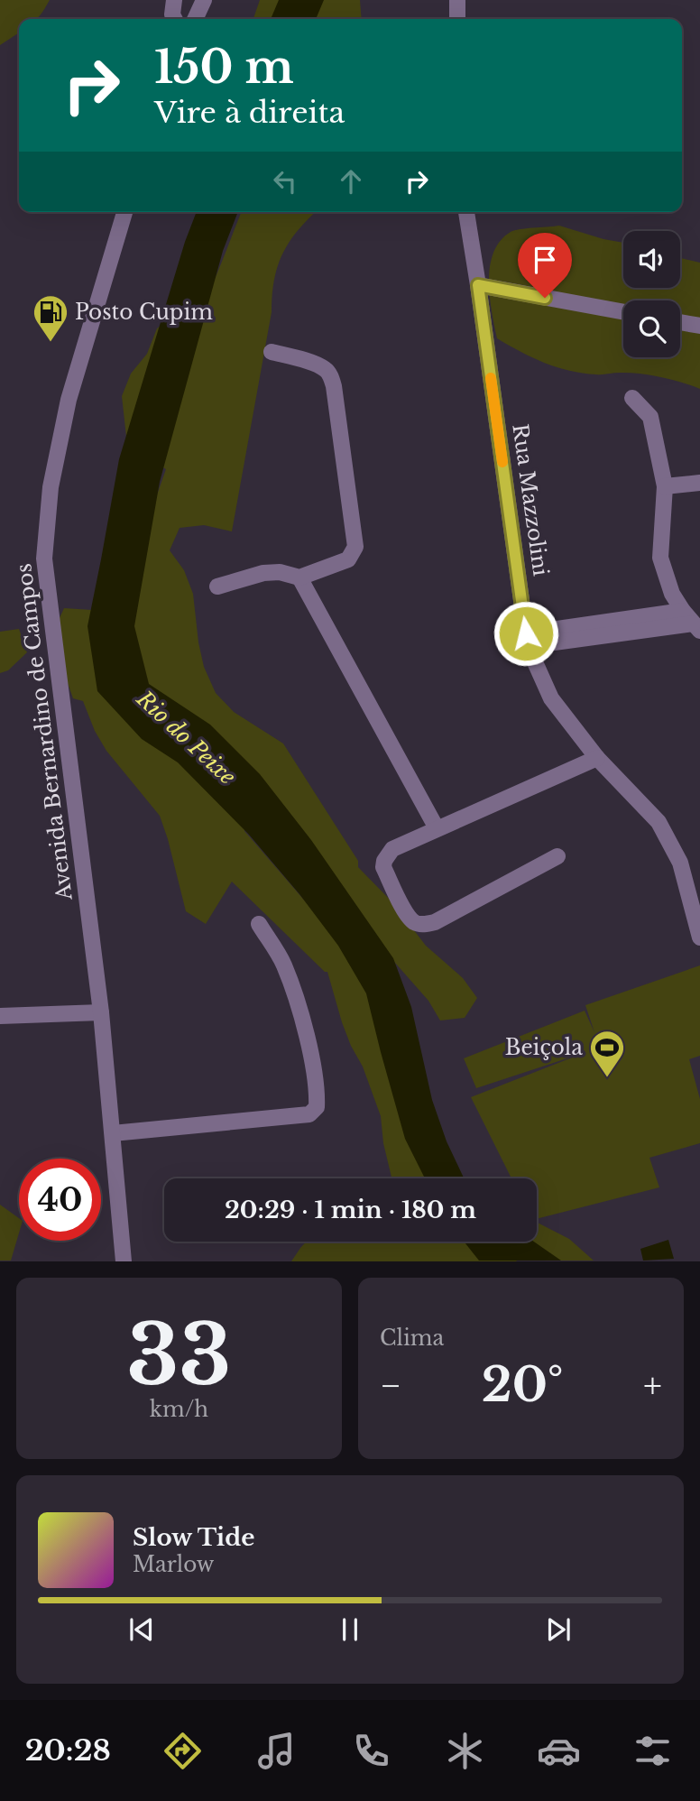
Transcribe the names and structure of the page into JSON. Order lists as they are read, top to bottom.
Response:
{
  "streets": {
    "street": ["Rua Mazzolini", "Avenida Bernardino de Campos"]
  },
  "water": ["Rio do Peixe"],
  "places": {
    "fuel station": ["Posto Cupim"],
    "sports": ["Beiçola"]
  },
  "page": {
    "turn": ["150 m", "Vire à direita"],
    "limit": "40",
    "trip": "20:29 · 1 min · 180 m",
    "tile": [
      ["33", "km/h"],
      "Clima"
    ],
    "heat": ["−", "20°", "+"],
    "song": ["Slow Tide", "Marlow"],
    "tabs": "20:28"
  }
}
